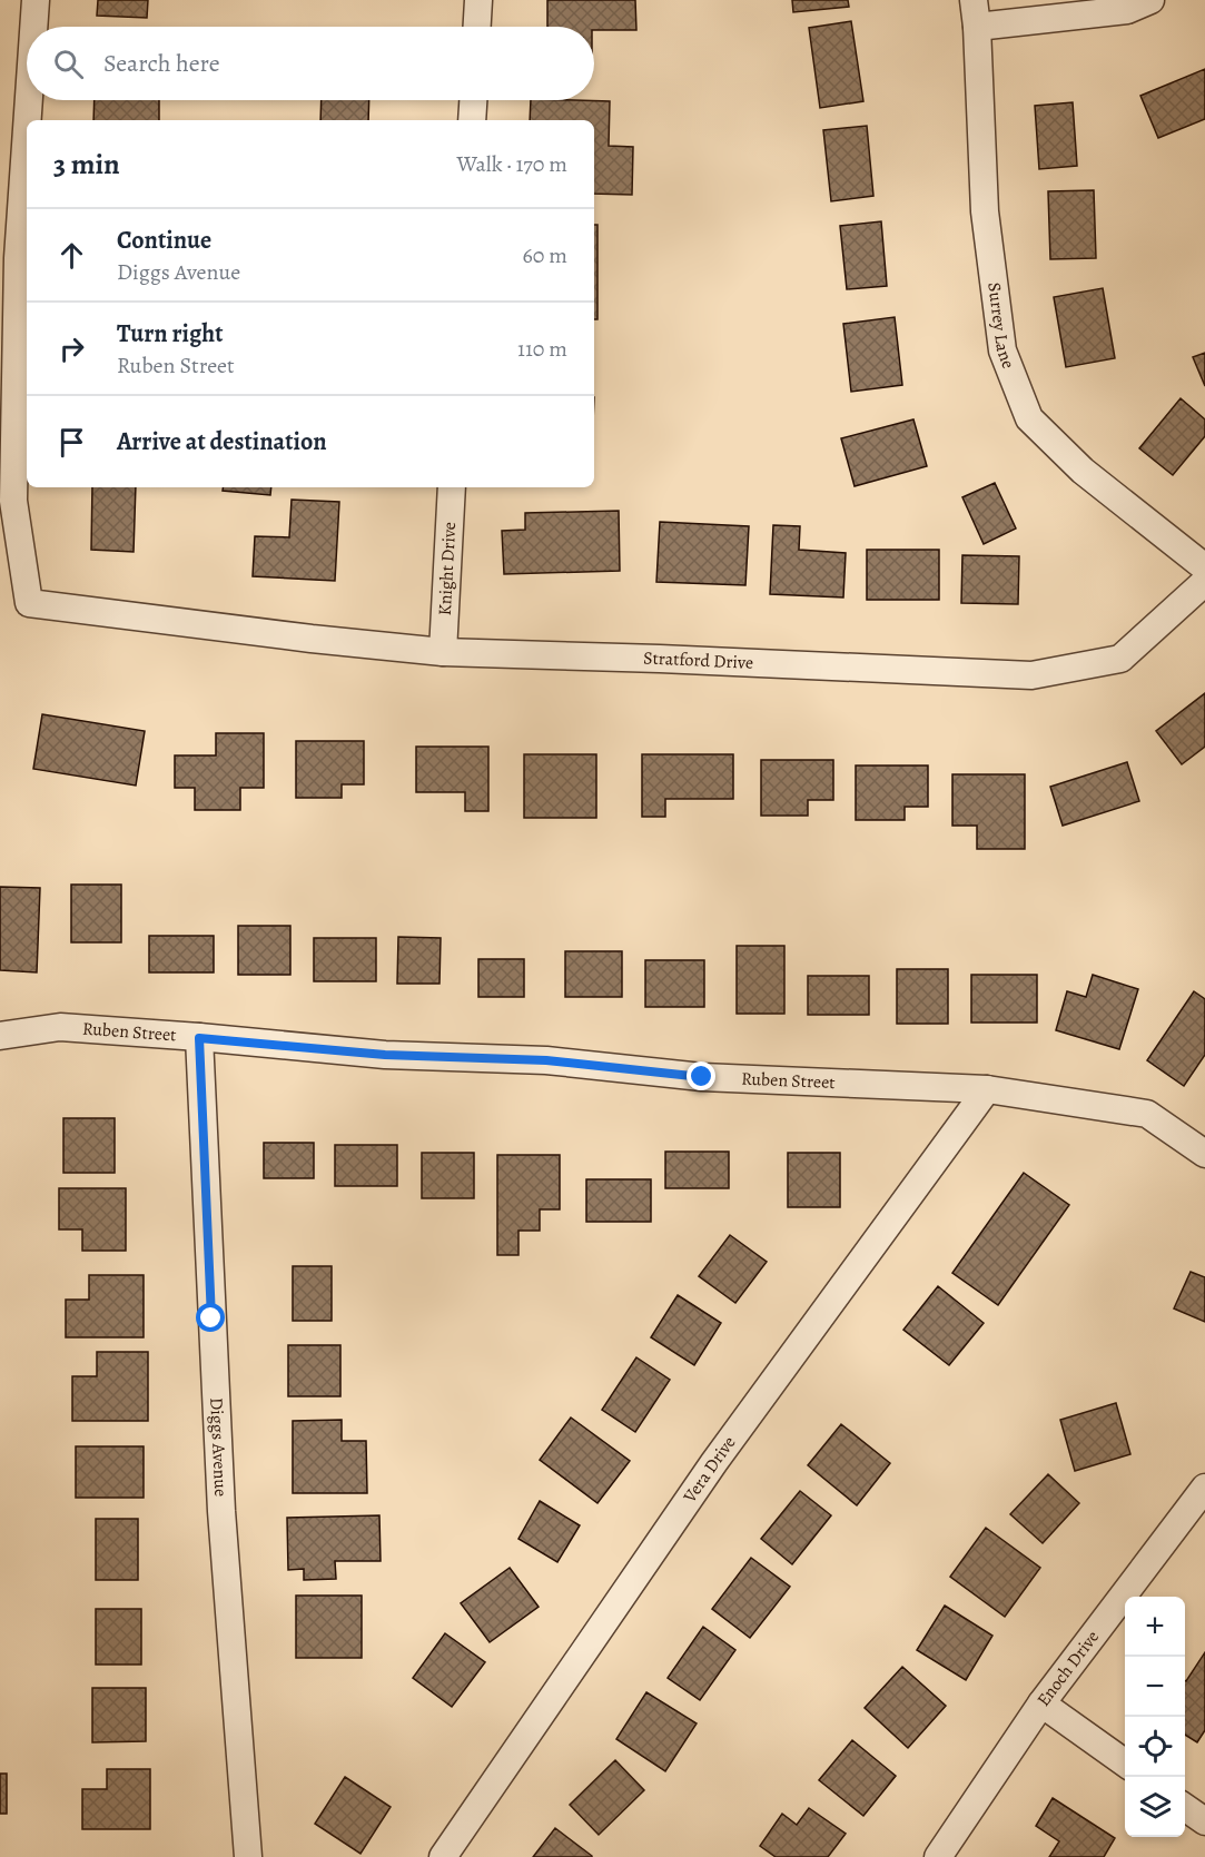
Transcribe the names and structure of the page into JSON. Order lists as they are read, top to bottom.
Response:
{
  "streets": {
    "street": [
      "Surrey Lane",
      "Knight Drive",
      "Stratford Drive",
      "Ruben Street",
      "Diggs Avenue",
      "Vera Drive",
      "Enoch Drive"
    ]
  },
  "crossings": [
    ["Knight Drive", "Stratford Drive"],
    ["Ruben Street", "Diggs Avenue"],
    ["Ruben Street", "Vera Drive"]
  ],
  "page": {
    "search": "Search here",
    "heading": ["3 min", "Walk · 170 m"],
    "list": [
      ["Continue", "Diggs Avenue", "60 m"],
      ["Turn right", "Ruben Street", "110 m"],
      "Arrive at destination"
    ],
    "map_buttons": ["+", "−"]
  }
}
